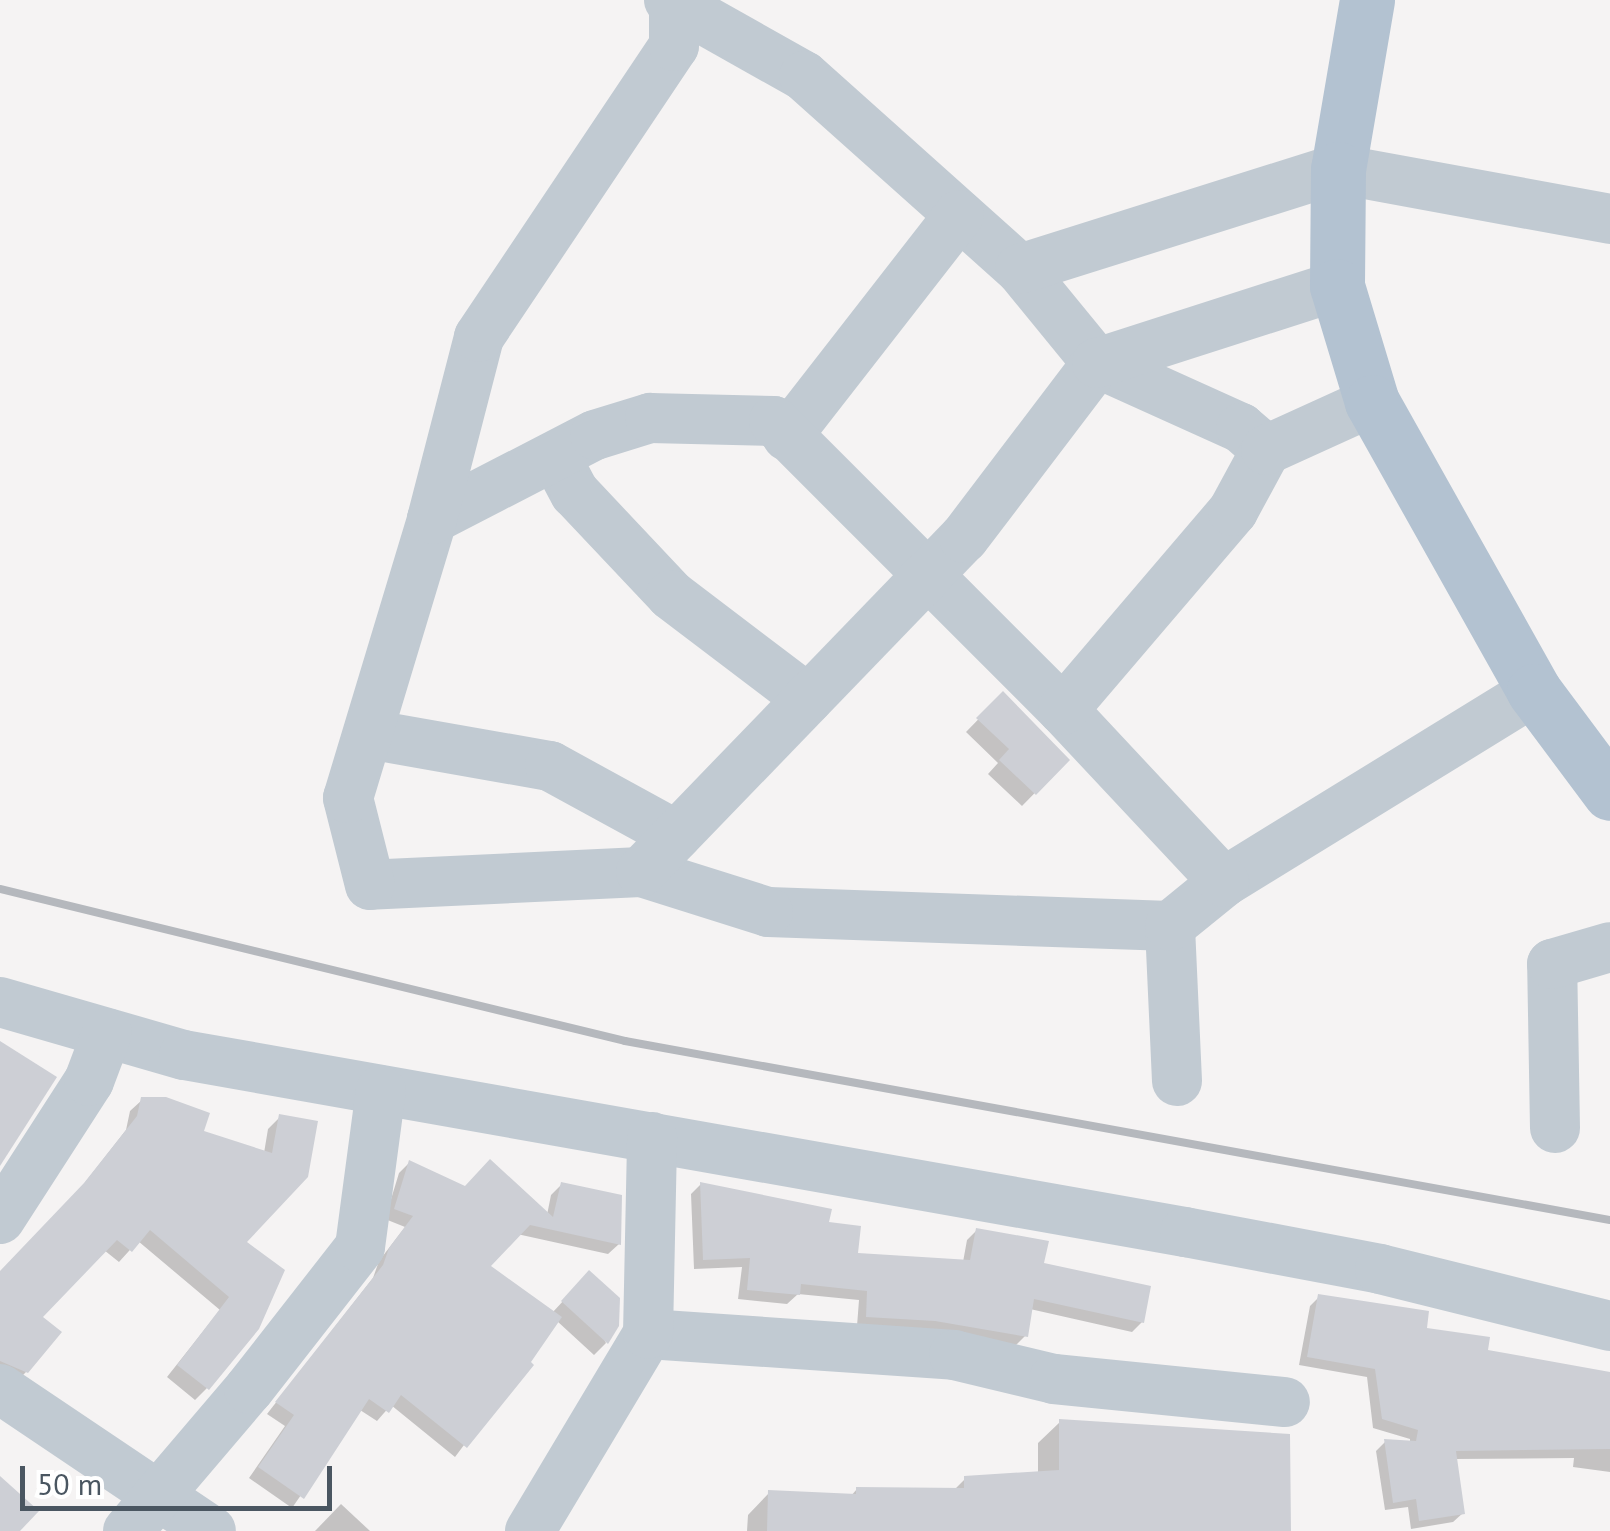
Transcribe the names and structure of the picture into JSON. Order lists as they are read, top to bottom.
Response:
{
  "scale_bar": "50 m"
}
